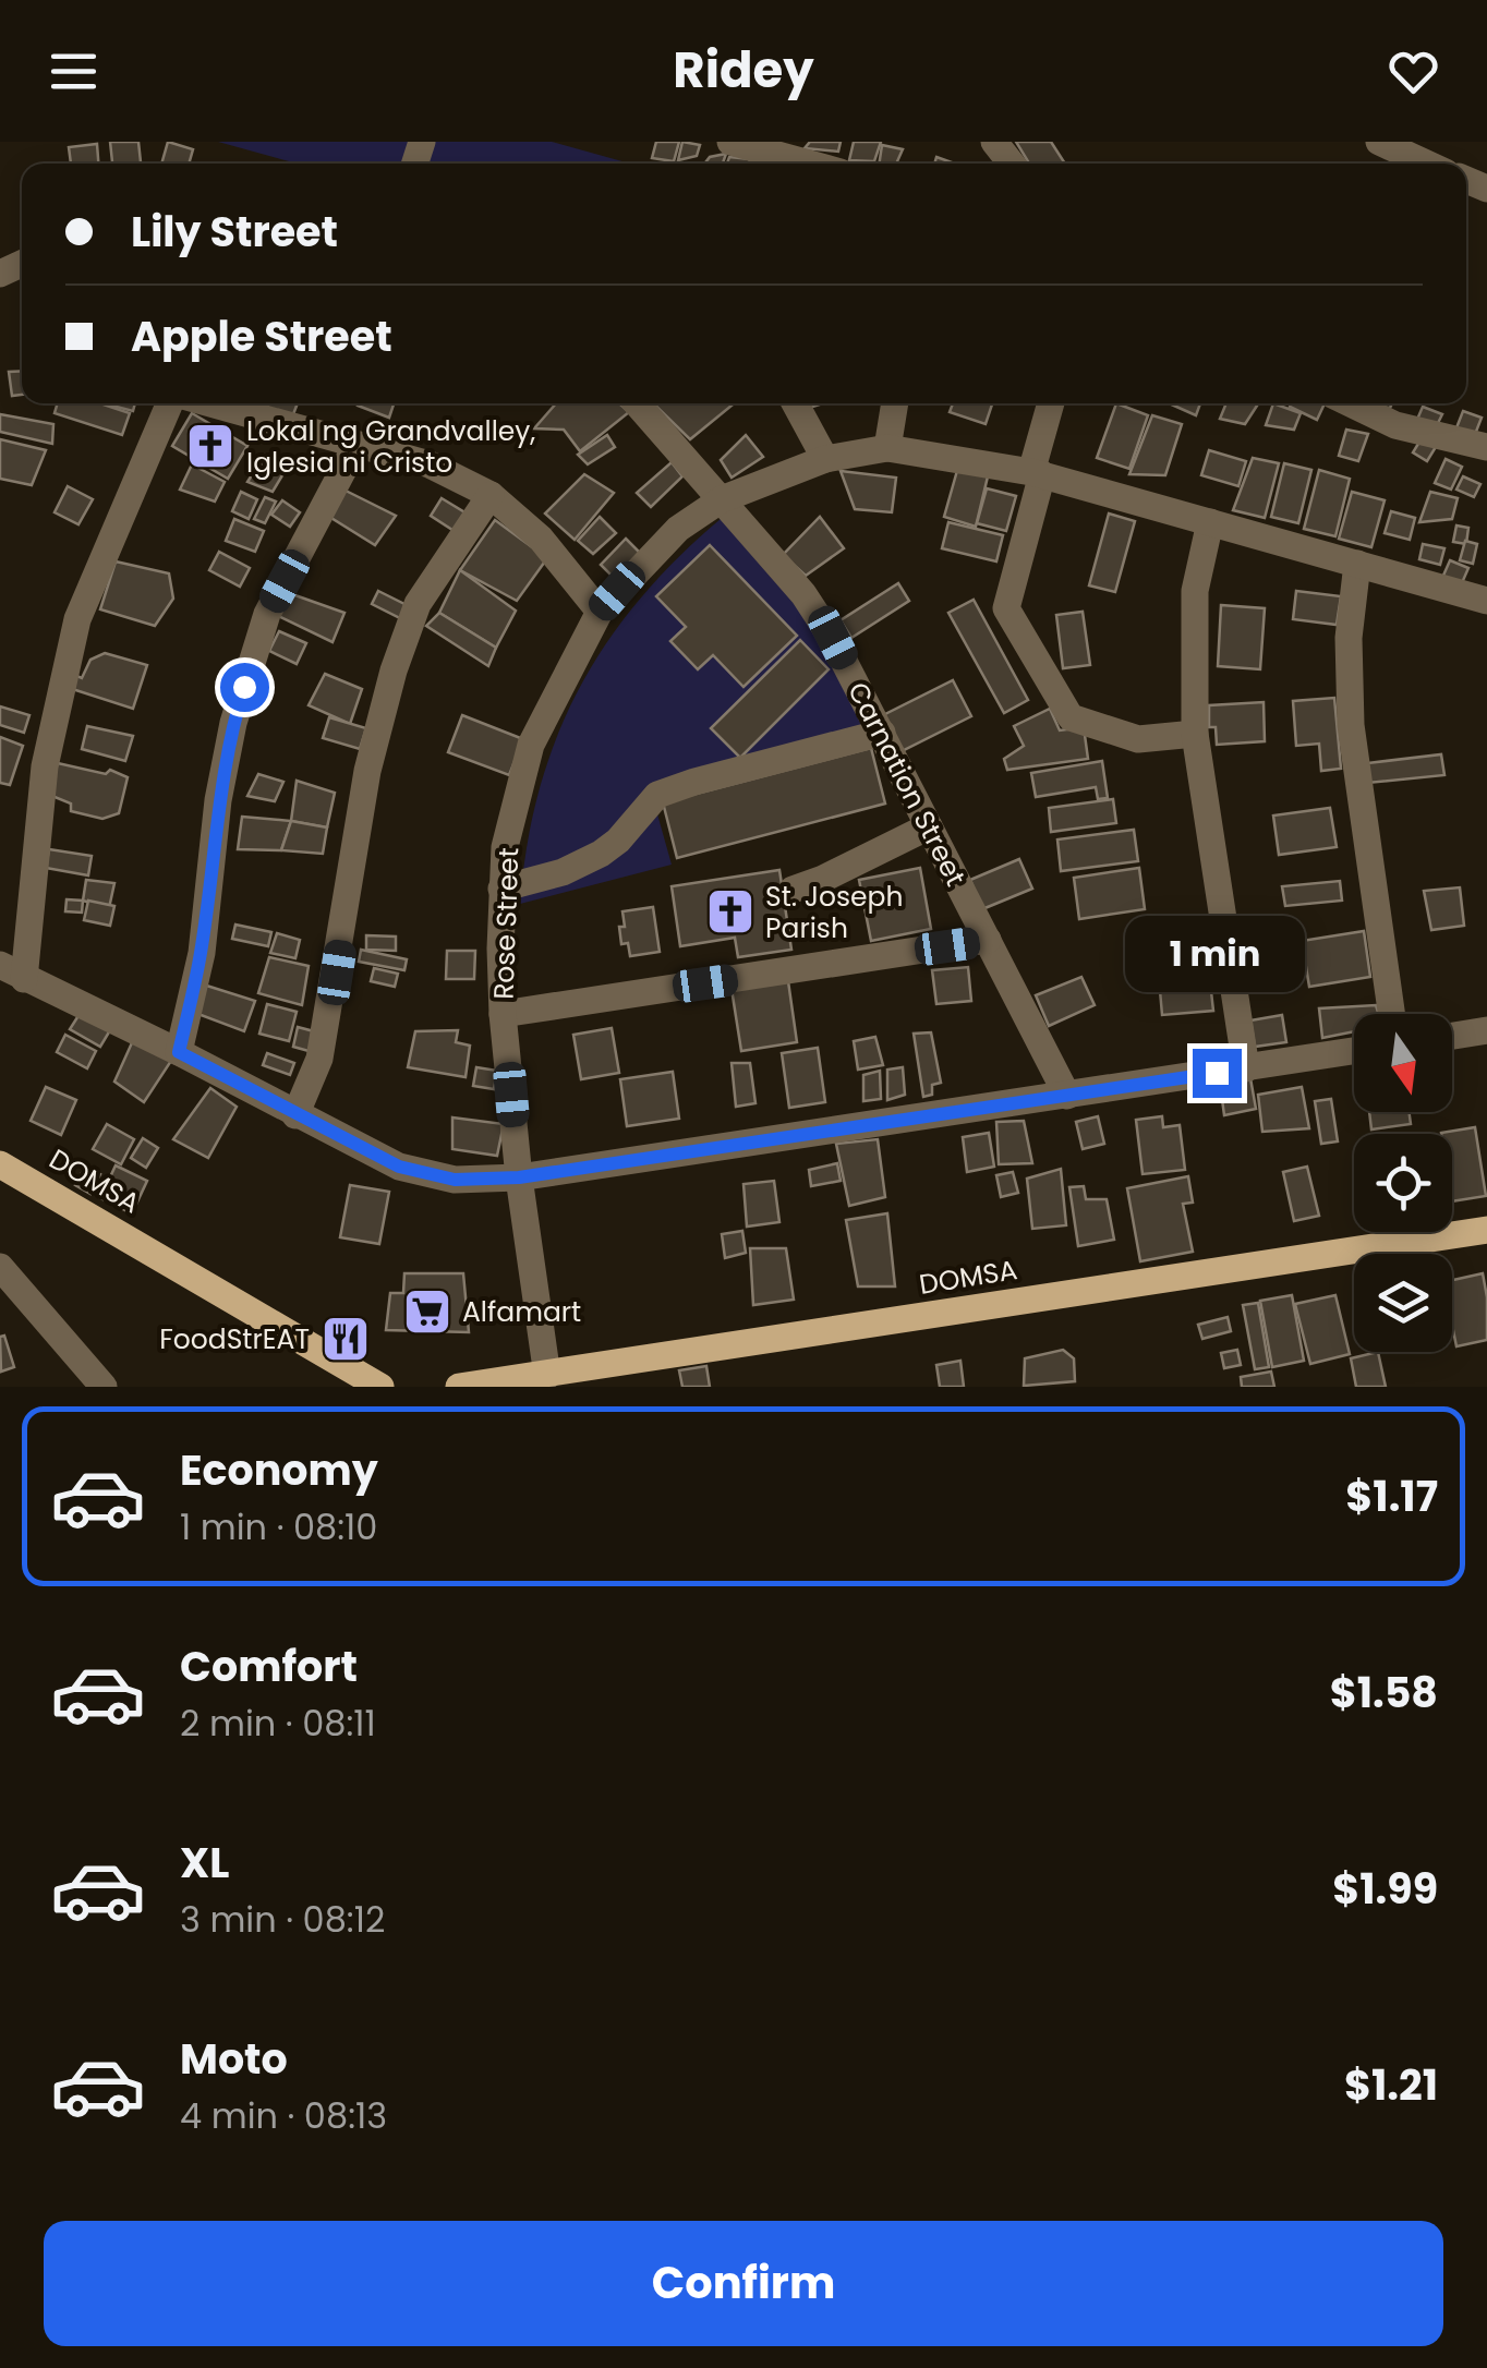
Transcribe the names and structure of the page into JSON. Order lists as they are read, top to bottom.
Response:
{
  "streets": {
    "main road": ["DOMSA"],
    "street": ["Carnation Street", "Rose Street"]
  },
  "crossings": [
    ["Carnation Street", "Rose Street"],
    ["Rose Street", "DOMSA"]
  ],
  "places": {
    "church": ["Lokal ng Grandvalley, Iglesia ni Cristo", "St. Joseph Parish"],
    "supermarket": ["Alfamart"],
    "restaurant": ["FoodStrEAT"]
  },
  "north": "bottom",
  "page": {
    "header": "Ridey",
    "banner": ["Lily Street", "Apple Street"],
    "bubble": "1 min",
    "list": [
      {
        "name": "Economy",
        "note": "1 min · 08:10",
        "value": "$1.17"
      },
      {
        "name": "Comfort",
        "note": "2 min · 08:11",
        "value": "$1.58"
      },
      {
        "name": "XL",
        "note": "3 min · 08:12",
        "value": "$1.99"
      },
      {
        "name": "Moto",
        "note": "4 min · 08:13",
        "value": "$1.21"
      }
    ],
    "buttons": "Confirm"
  }
}
